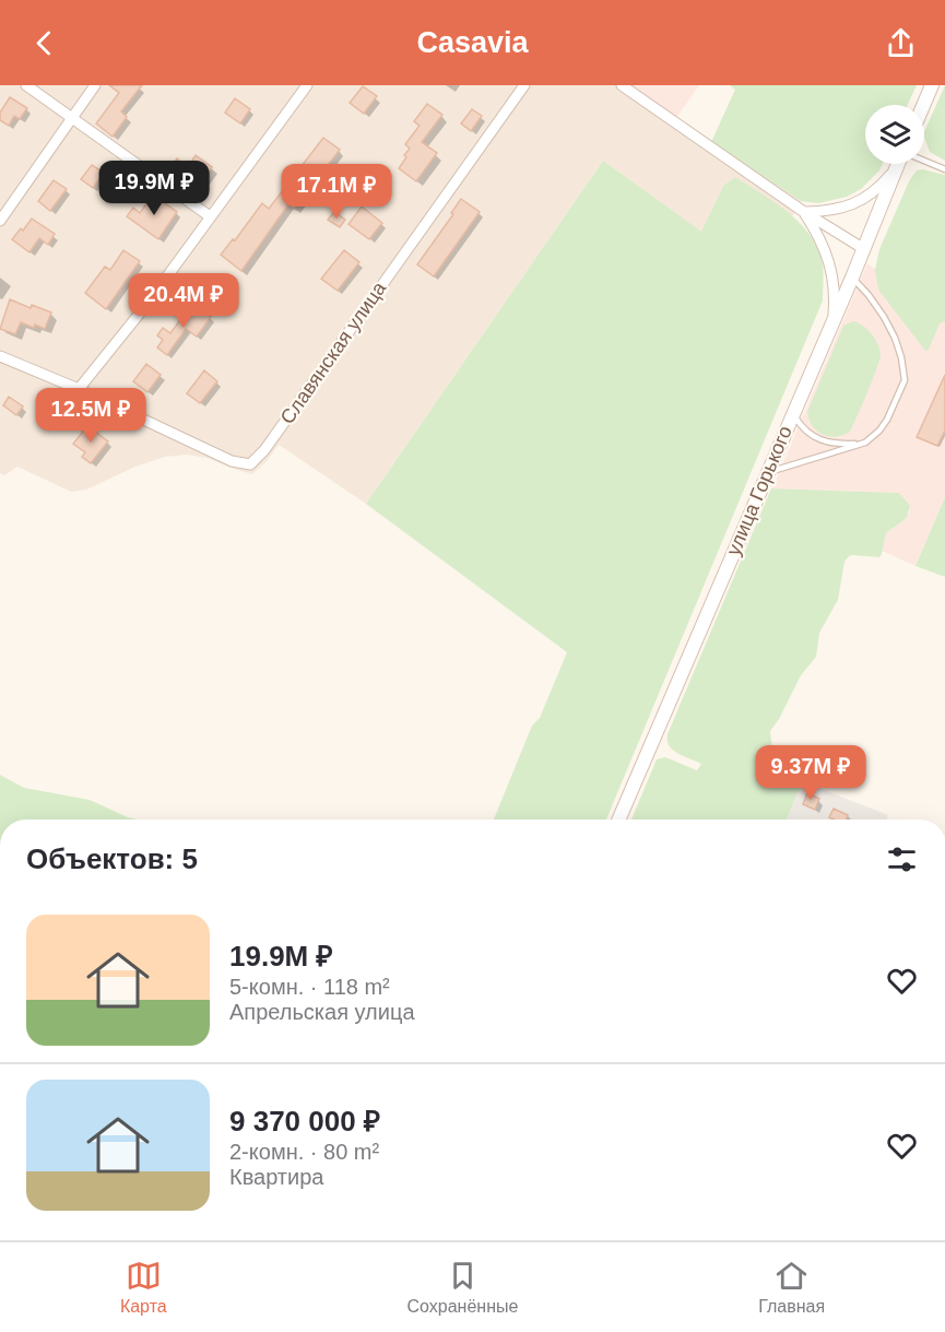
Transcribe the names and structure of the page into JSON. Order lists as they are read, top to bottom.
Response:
{
  "streets": {
    "main road": ["улица Горького"],
    "street": ["Славянская улица"]
  },
  "page": {
    "header": "Casavia",
    "price": [
      "19.9M ₽",
      "17.1M ₽",
      "20.4M ₽",
      "12.5M ₽",
      "9.37M ₽"
    ],
    "heading": "Объектов: 5",
    "list": [
      {
        "name": "19.9M ₽",
        "note": "5-комн. · 118 m² · Апрельская улица"
      },
      {
        "name": "9 370 000 ₽",
        "note": "2-комн. · 80 m² · Квартира"
      }
    ],
    "tabs": ["Карта", "Сохранённые", "Главная"]
  }
}
